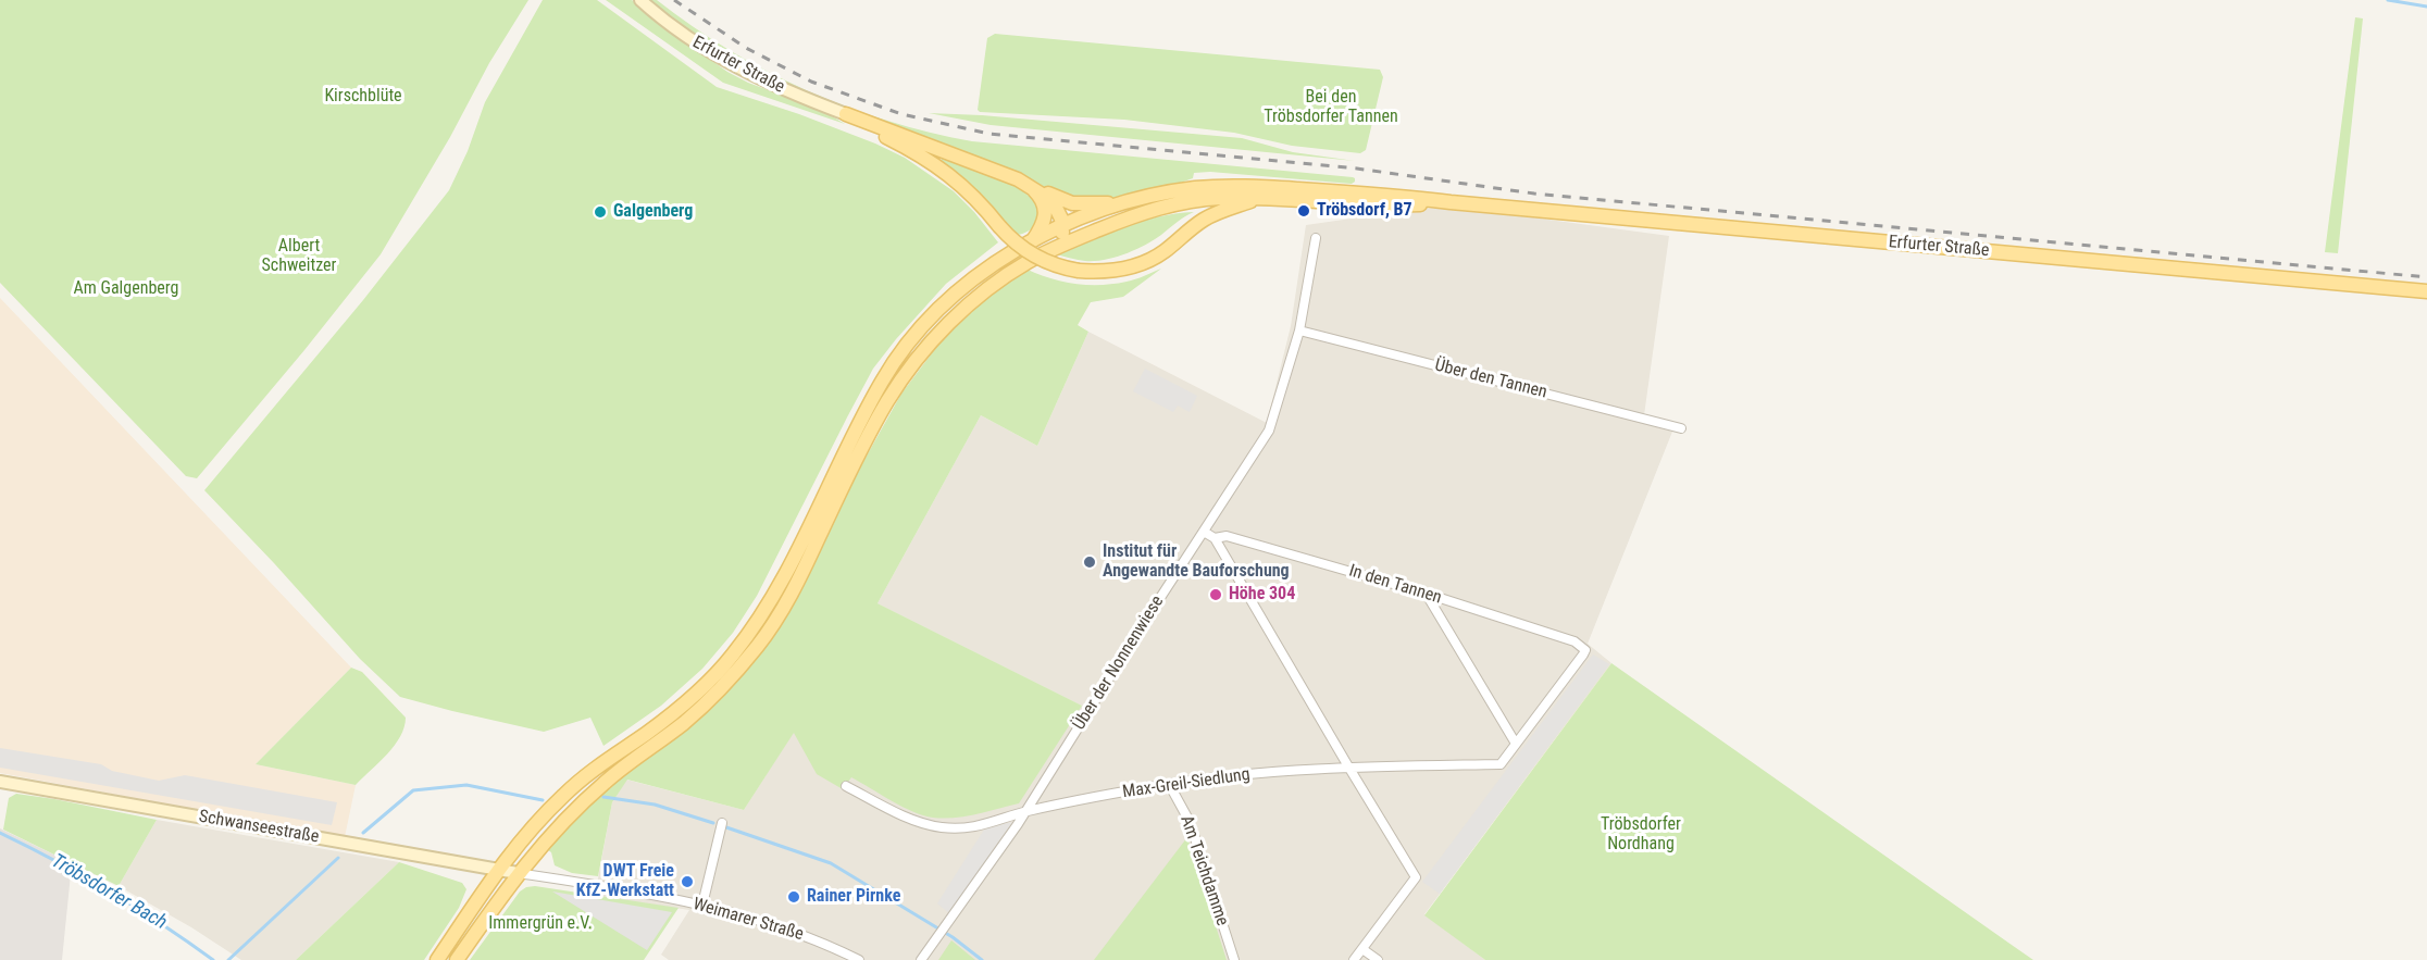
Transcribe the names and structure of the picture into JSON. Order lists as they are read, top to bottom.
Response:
{
  "streets": {
    "main road": ["Erfurter Straße"],
    "street": [
      "Über den Tannen",
      "In den Tannen",
      "Über der Nonnenwiese",
      "Max-Greil-Siedlung",
      "Schwanseestraße",
      "Am Teichdamme",
      "Weimarer Straße"
    ]
  },
  "crossings": [
    ["Erfurter Straße", "Schwanseestraße"],
    ["Erfurter Straße", "Weimarer Straße"],
    ["Über den Tannen", "Über der Nonnenwiese"],
    ["In den Tannen", "Über der Nonnenwiese"],
    ["In den Tannen", "Max-Greil-Siedlung"],
    ["Über der Nonnenwiese", "Max-Greil-Siedlung"],
    ["Max-Greil-Siedlung", "Am Teichdamme"],
    ["Schwanseestraße", "Weimarer Straße"]
  ],
  "water": ["Tröbsdorfer Bach"],
  "parks": [
    "Kirschblüte",
    "Bei den Tröbsdorfer Tannen",
    "Albert Schweitzer",
    "Am Galgenberg",
    "Tröbsdorfer Nordhang",
    "Immergrün e.V."
  ],
  "places": [
    "Tröbsdorf, B7",
    "Galgenberg",
    "Institut für Angewandte Bauforschung",
    "Höhe 304",
    "DWT Freie KfZ-Werkstatt",
    "Rainer Pirnke"
  ]
}
